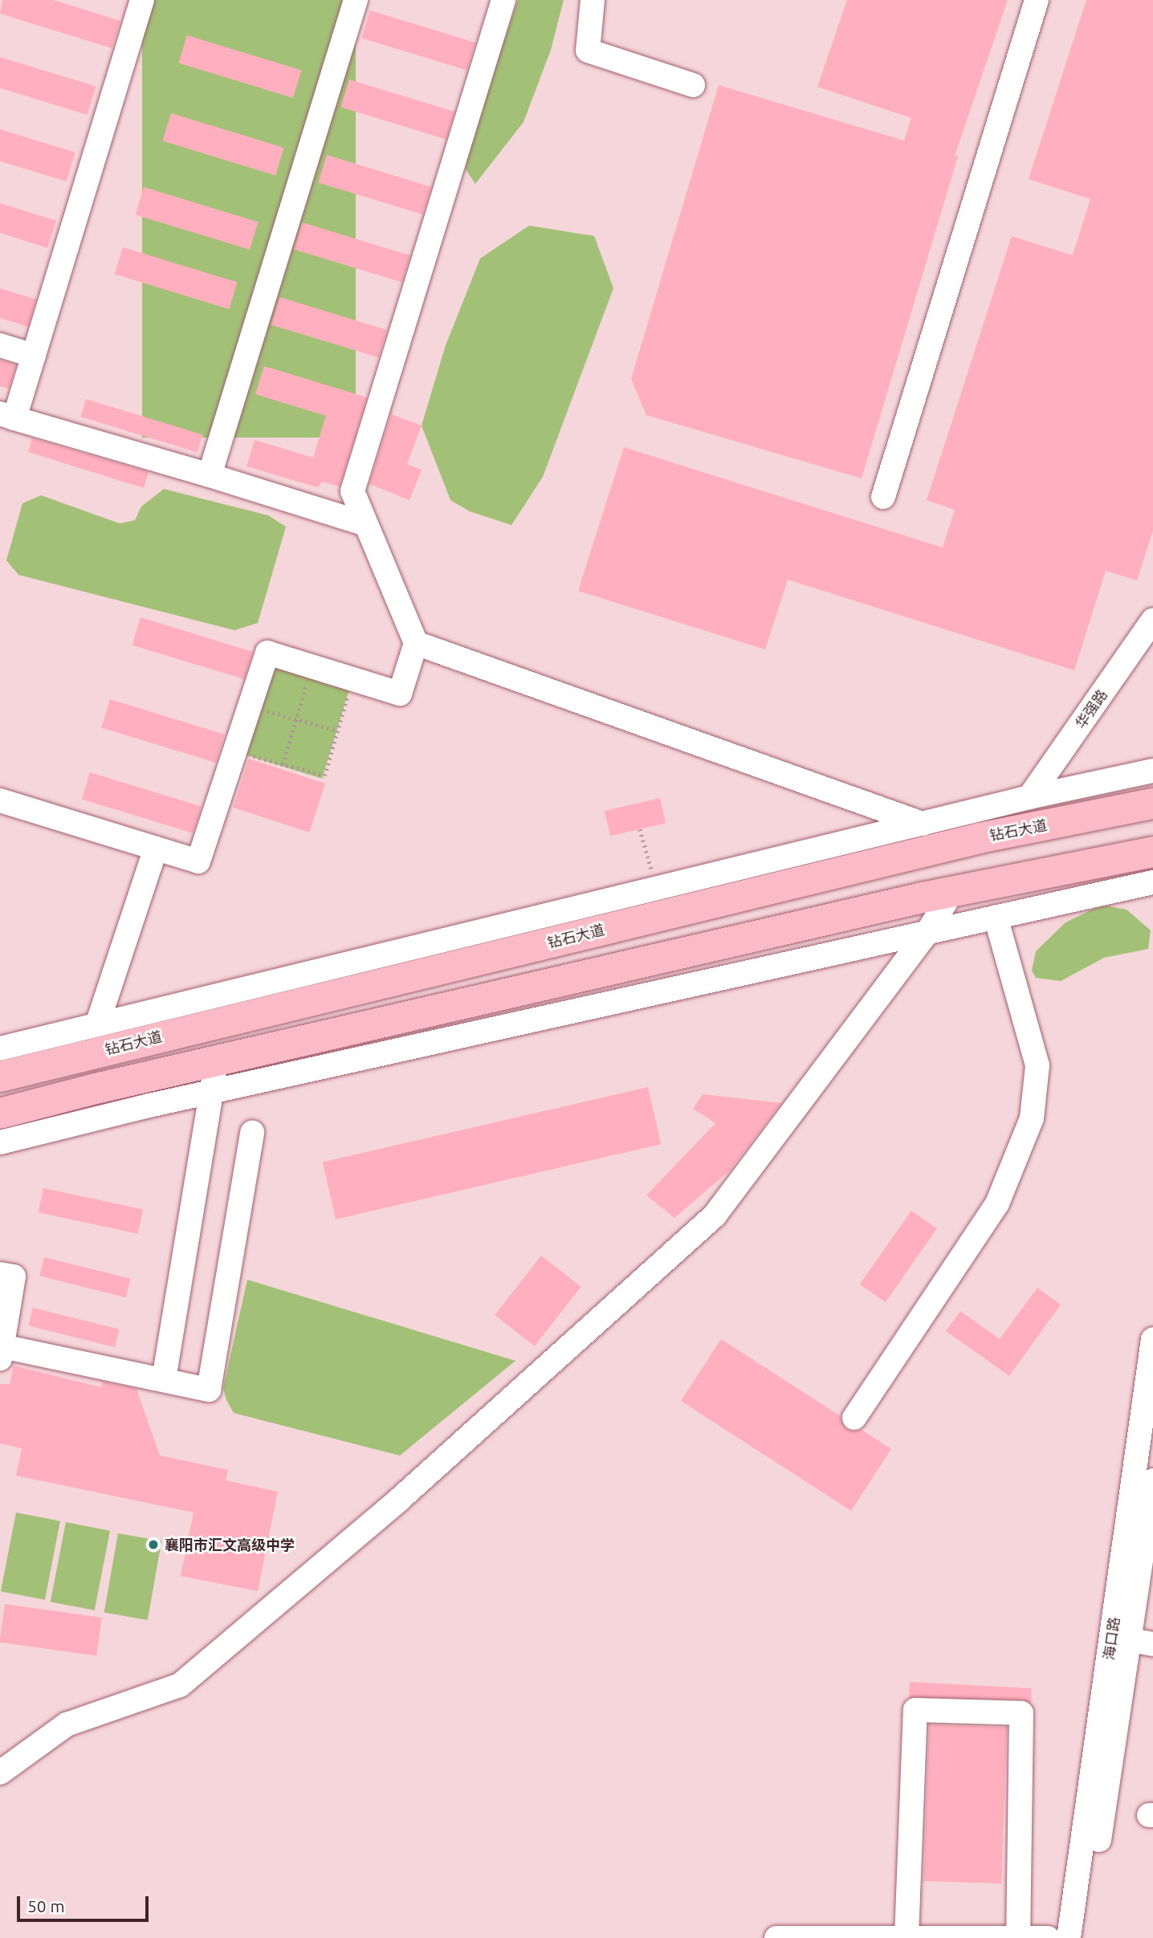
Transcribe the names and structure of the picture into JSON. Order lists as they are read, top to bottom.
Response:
{
  "streets": {
    "highway": ["钻石大道"],
    "street": ["华强路", "海口路"]
  },
  "places": ["襄阳市汇文高级中学"],
  "scale_bar": "50 m"
}
